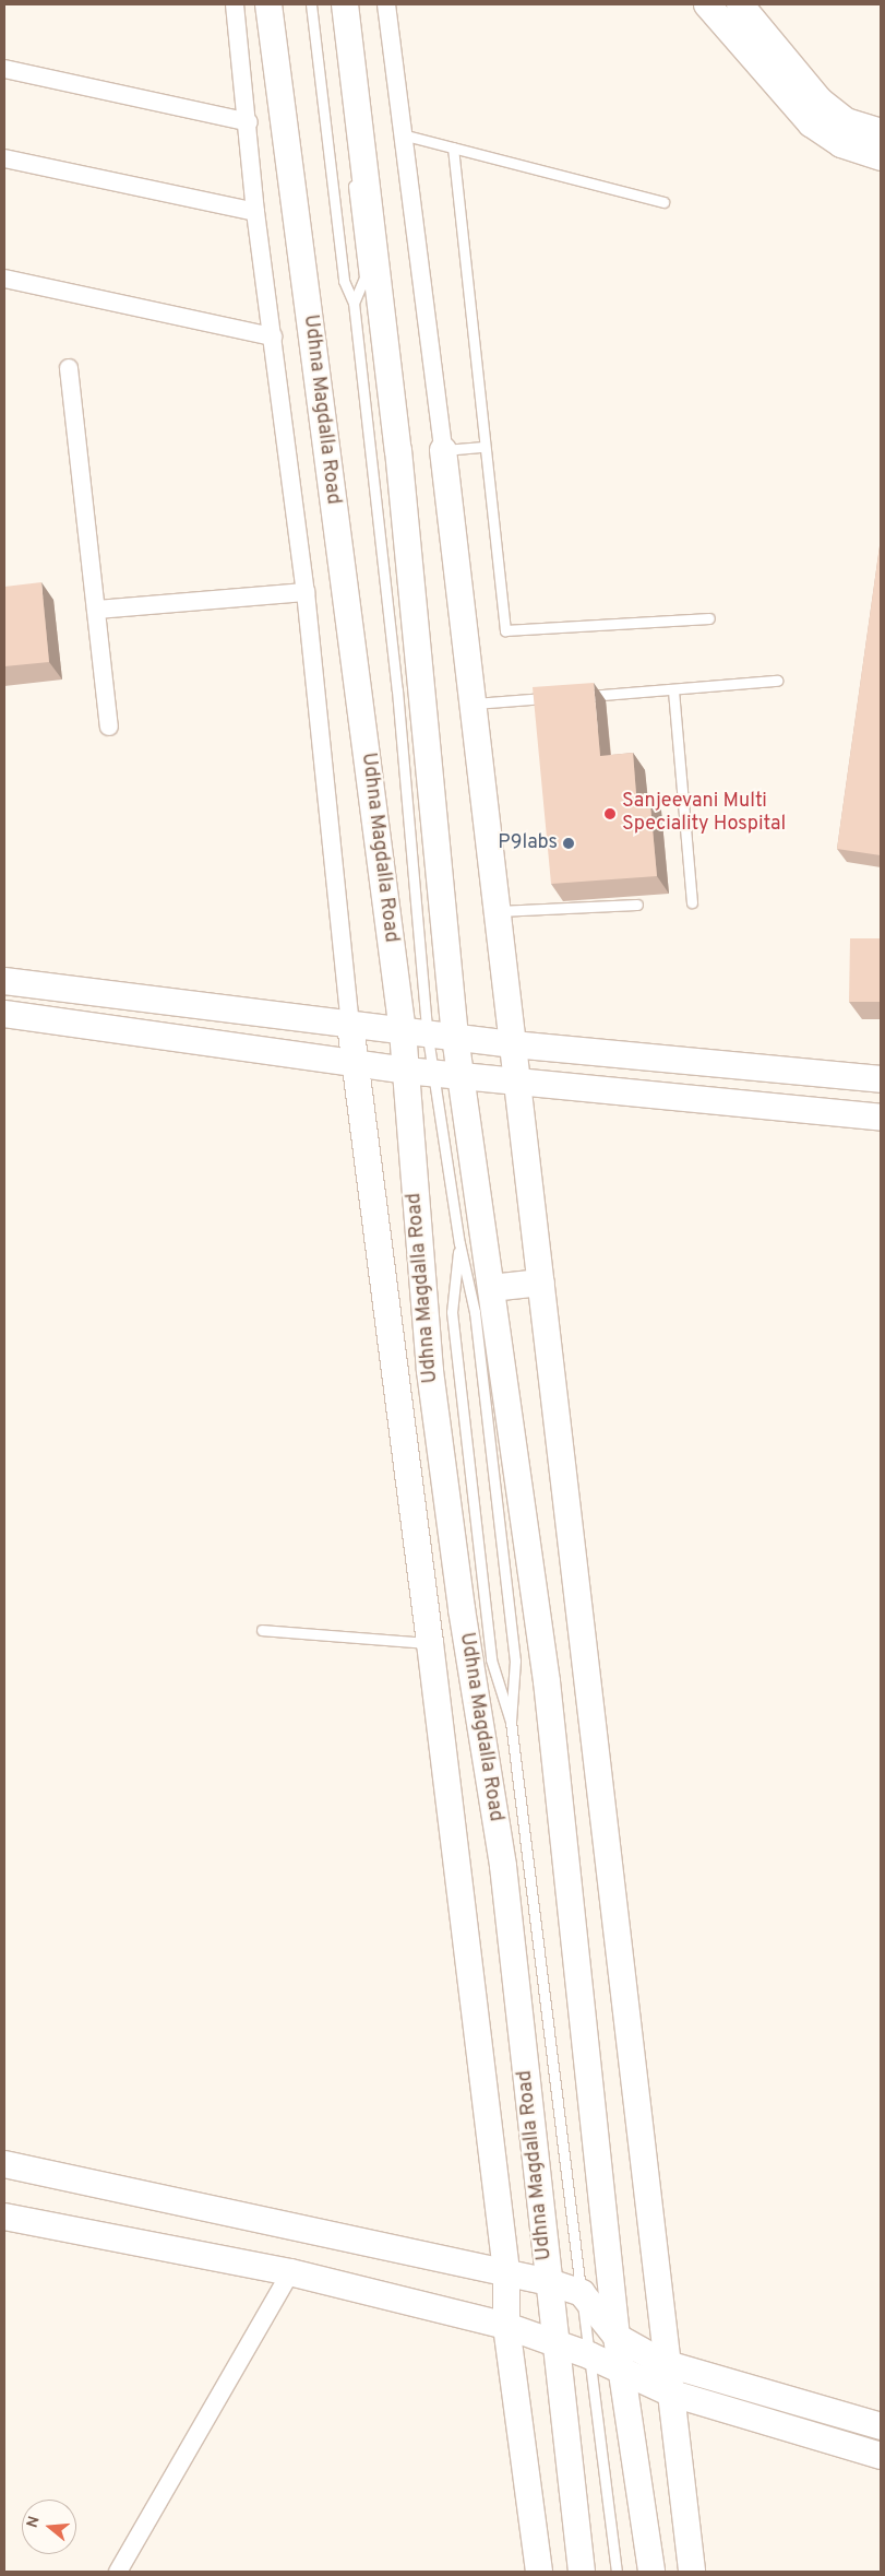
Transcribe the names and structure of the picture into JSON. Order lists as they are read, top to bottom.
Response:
{
  "streets": {
    "street": ["Udhna Magdalla Road"]
  },
  "places": ["Sanjeevani Multi Speciality Hospital", "P9labs"],
  "north": "left"
}
